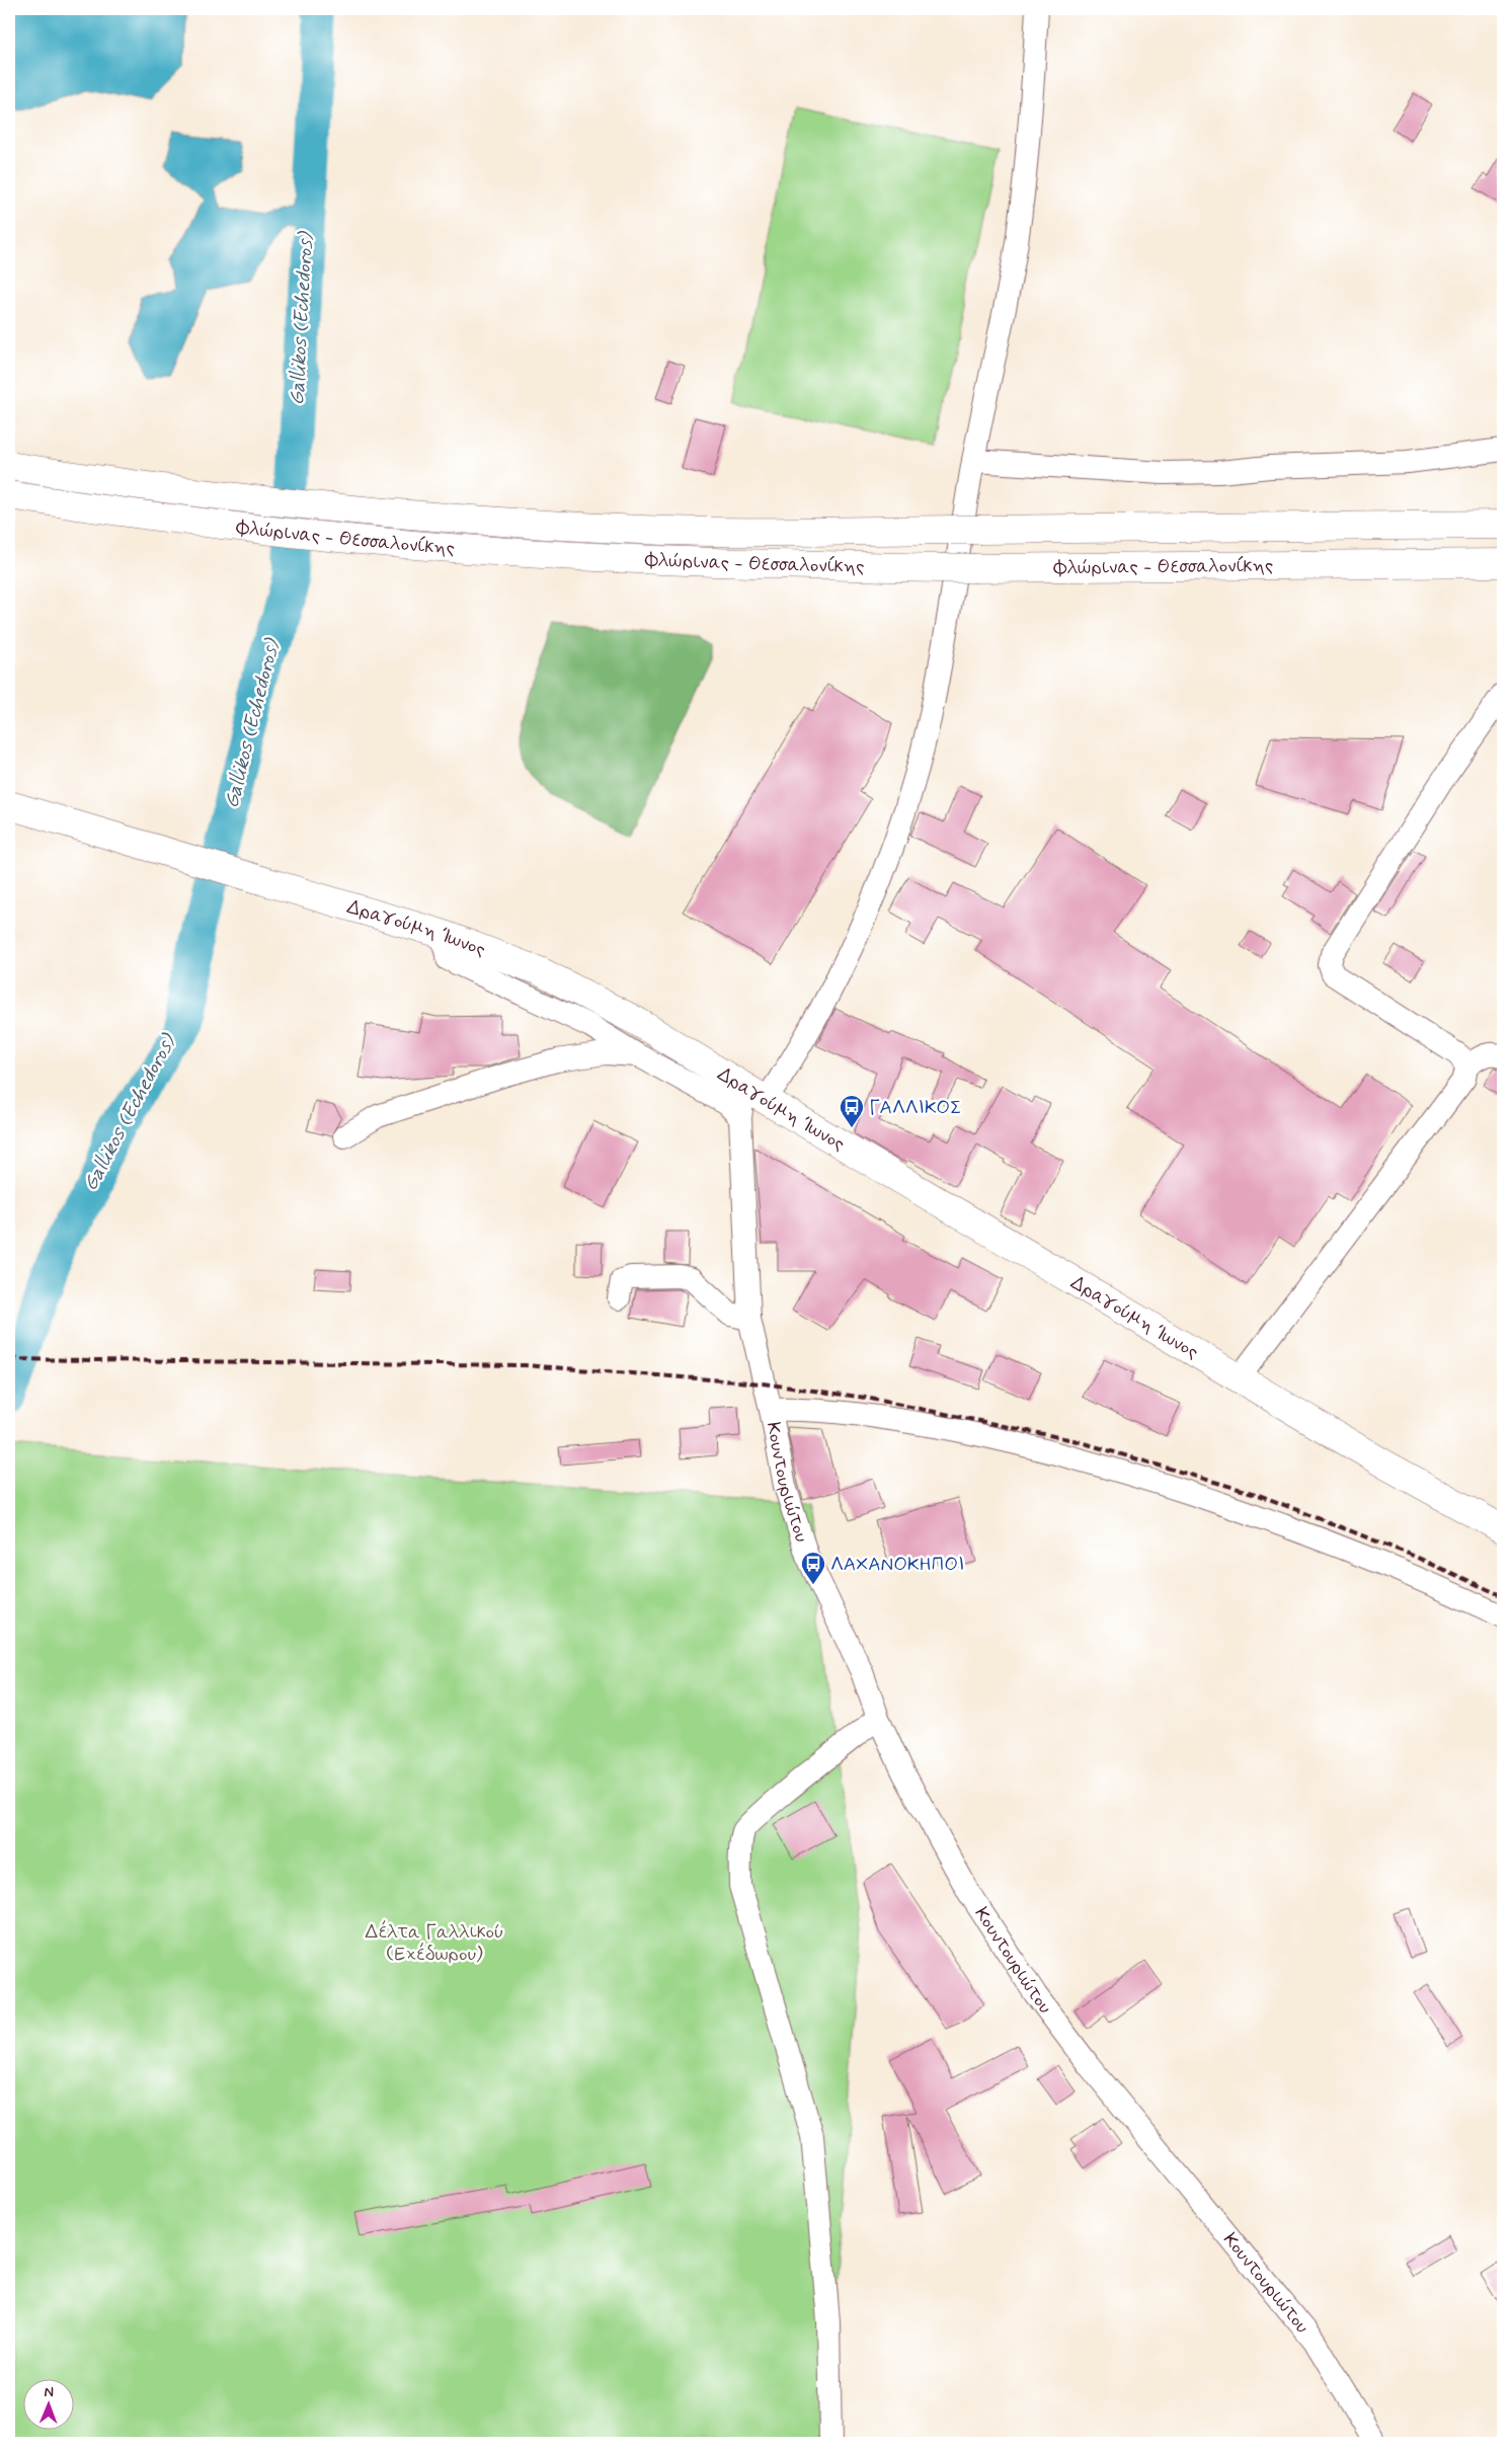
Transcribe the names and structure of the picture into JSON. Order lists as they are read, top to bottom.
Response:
{
  "streets": {
    "main road": ["Φλώρινας - Θεσσαλονίκης", "Δραγούμη Ίωνος"],
    "street": ["Κουντουριώτου"]
  },
  "crossings": [
    ["Δραγούμη Ίωνος", "Κουντουριώτου"]
  ],
  "water": ["Gallikos (Echedoros)"],
  "parks": ["Δέλτα Γαλλικού (Εχέδωρου)"],
  "places": {
    "bus stop": ["ΓΑΛΛΙΚΟΣ", "ΛΑΧΑΝΟΚΗΠΟΙ"]
  },
  "north": "top"
}
